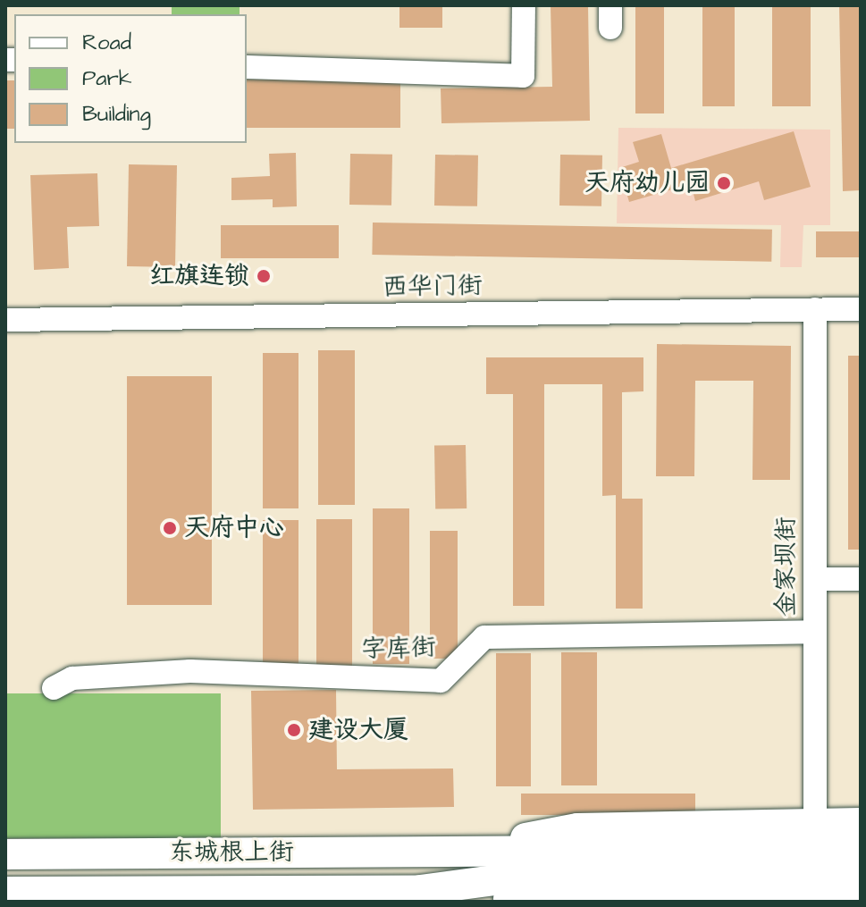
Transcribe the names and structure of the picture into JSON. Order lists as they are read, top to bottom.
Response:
{
  "streets": {
    "main road": ["东城根上街"],
    "street": ["西华门街", "金家坝街", "字库街"]
  },
  "crossings": [
    ["西华门街", "金家坝街"],
    ["金家坝街", "字库街"],
    ["金家坝街", "东城根上街"]
  ],
  "places": [
    "天府幼儿园",
    "红旗连锁",
    "天府中心",
    "建设大厦"
  ],
  "legend": ["Road", "Park", "Building"]
}
